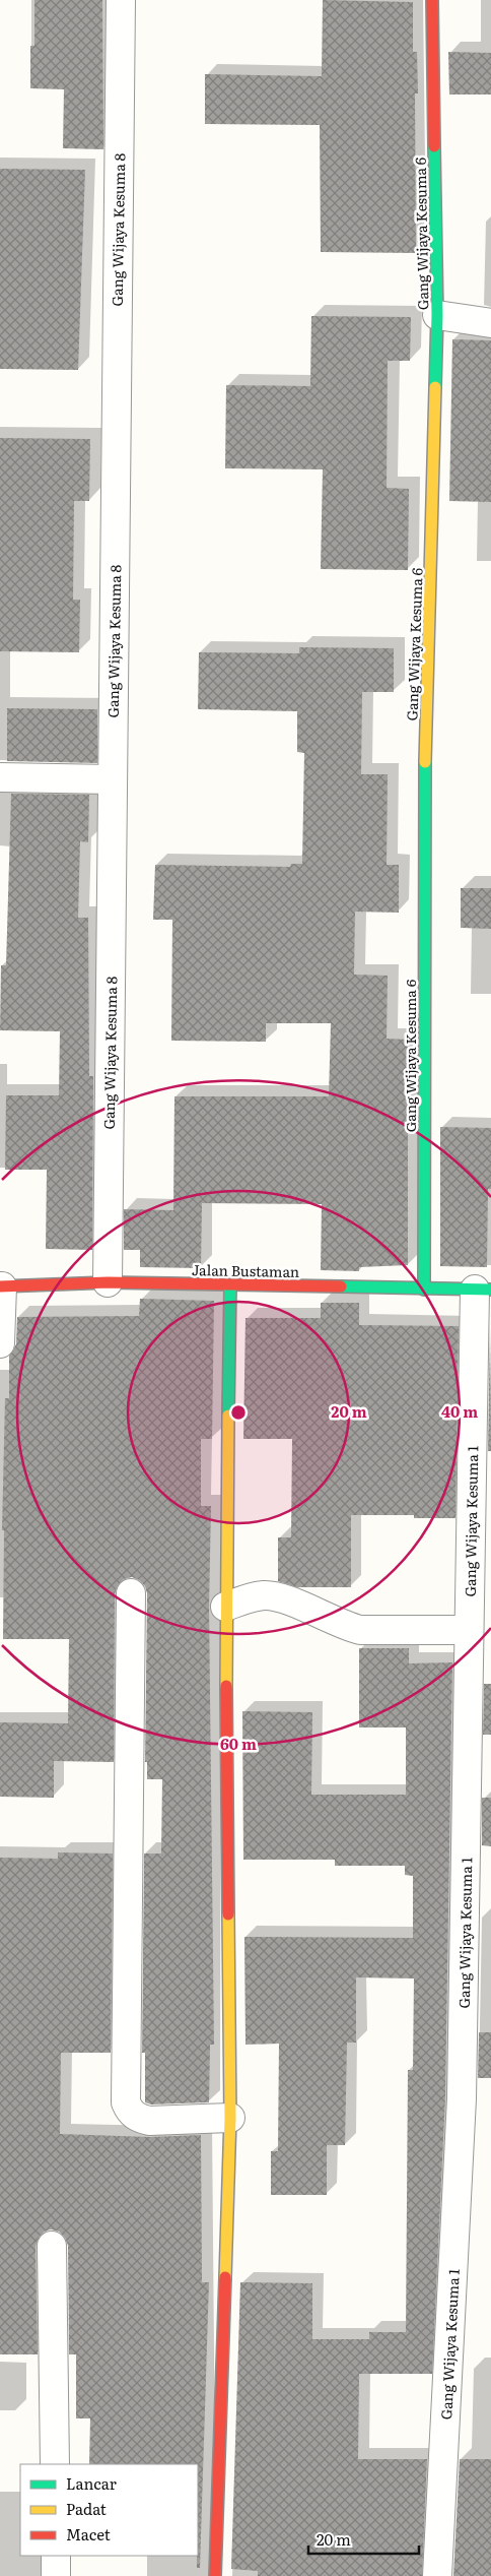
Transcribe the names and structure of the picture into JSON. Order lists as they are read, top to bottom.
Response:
{
  "streets": {
    "street": [
      "Gang Wijaya Kesuma 8",
      "Gang Wijaya Kesuma 6",
      "Jalan Bustaman",
      "Gang Wijaya Kesuma 1"
    ]
  },
  "crossings": [
    ["Gang Wijaya Kesuma 8", "Jalan Bustaman"],
    ["Gang Wijaya Kesuma 6", "Jalan Bustaman"],
    ["Jalan Bustaman", "Gang Wijaya Kesuma 1"]
  ],
  "legend": ["Lancar", "Padat", "Macet"],
  "scale_bar": "20 m",
  "rings": ["20 m", "40 m", "60 m"]
}
